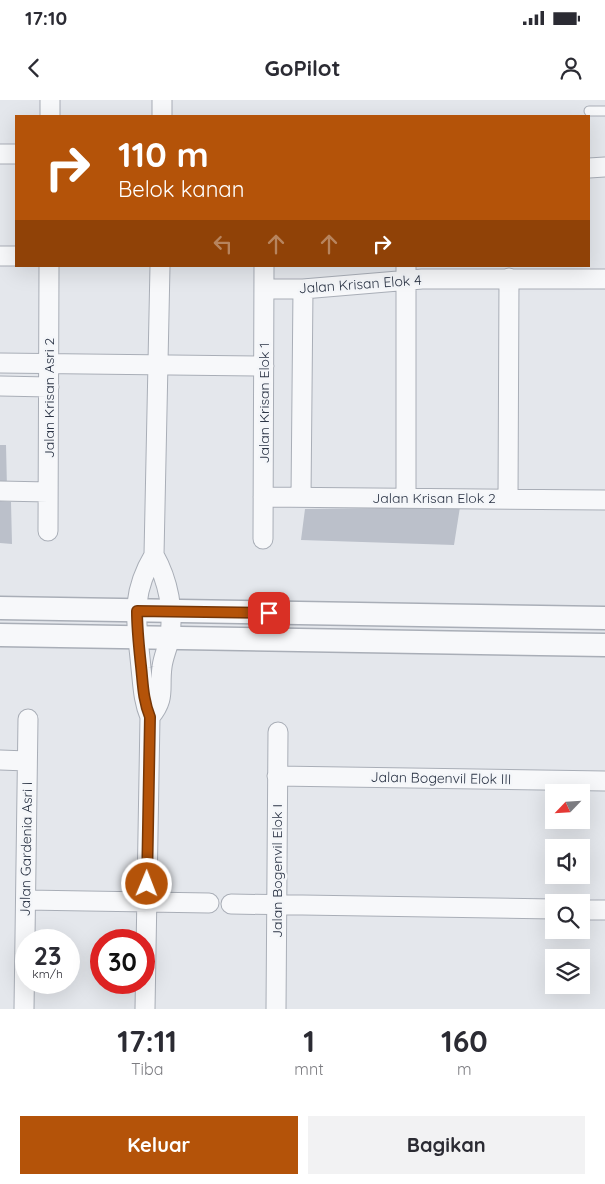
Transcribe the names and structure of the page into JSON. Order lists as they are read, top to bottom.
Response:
{
  "streets": {
    "street": [
      "Jalan Krisan Elok 4",
      "Jalan Krisan Asri 2",
      "Jalan Krisan Elok 1",
      "Jalan Krisan Elok 2",
      "Jalan Bogenvil Elok III",
      "Jalan Gardenia Asri I",
      "Jalan Bogenvil Elok I"
    ]
  },
  "crossings": [
    ["Jalan Krisan Elok 4", "Jalan Krisan Elok 1"],
    ["Jalan Krisan Elok 1", "Jalan Krisan Elok 2"],
    ["Jalan Bogenvil Elok III", "Jalan Bogenvil Elok I"]
  ],
  "north": "bottom left",
  "page": {
    "status": "17:10",
    "header": "GoPilot",
    "turn": ["110 m", "Belok kanan"],
    "speed": "23 km/h",
    "limit": "30",
    "eta": [
      "17:11",
      "Tiba",
      "1",
      "mnt",
      "160",
      "m"
    ],
    "buttons": ["Keluar", "Bagikan"]
  }
}
